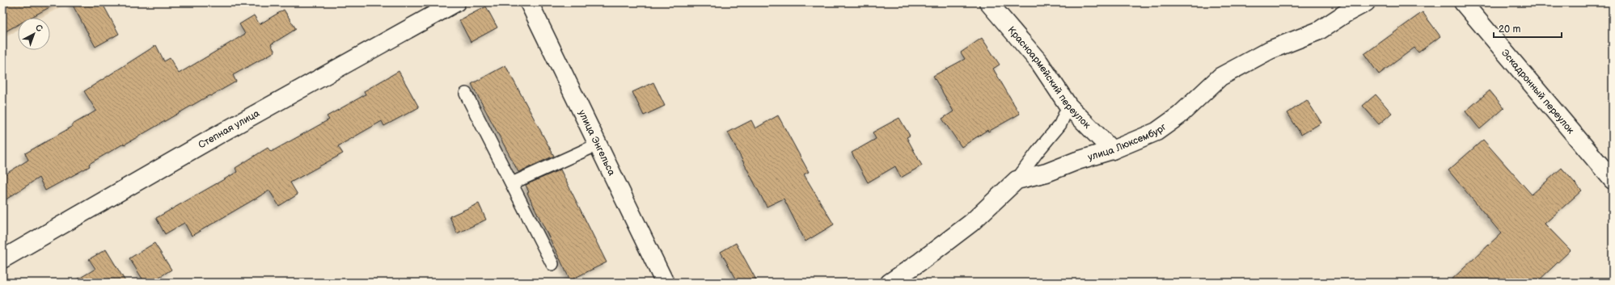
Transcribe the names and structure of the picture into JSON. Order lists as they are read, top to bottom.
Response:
{
  "streets": {
    "street": [
      "Красноармейский переулок",
      "Эскадронный переулок",
      "Степная улица",
      "улица Люксембург",
      "улица Энгельса"
    ]
  },
  "crossings": [
    ["Красноармейский переулок", "улица Люксембург"]
  ],
  "scale_bar": "20 m",
  "north": "top right"
}
